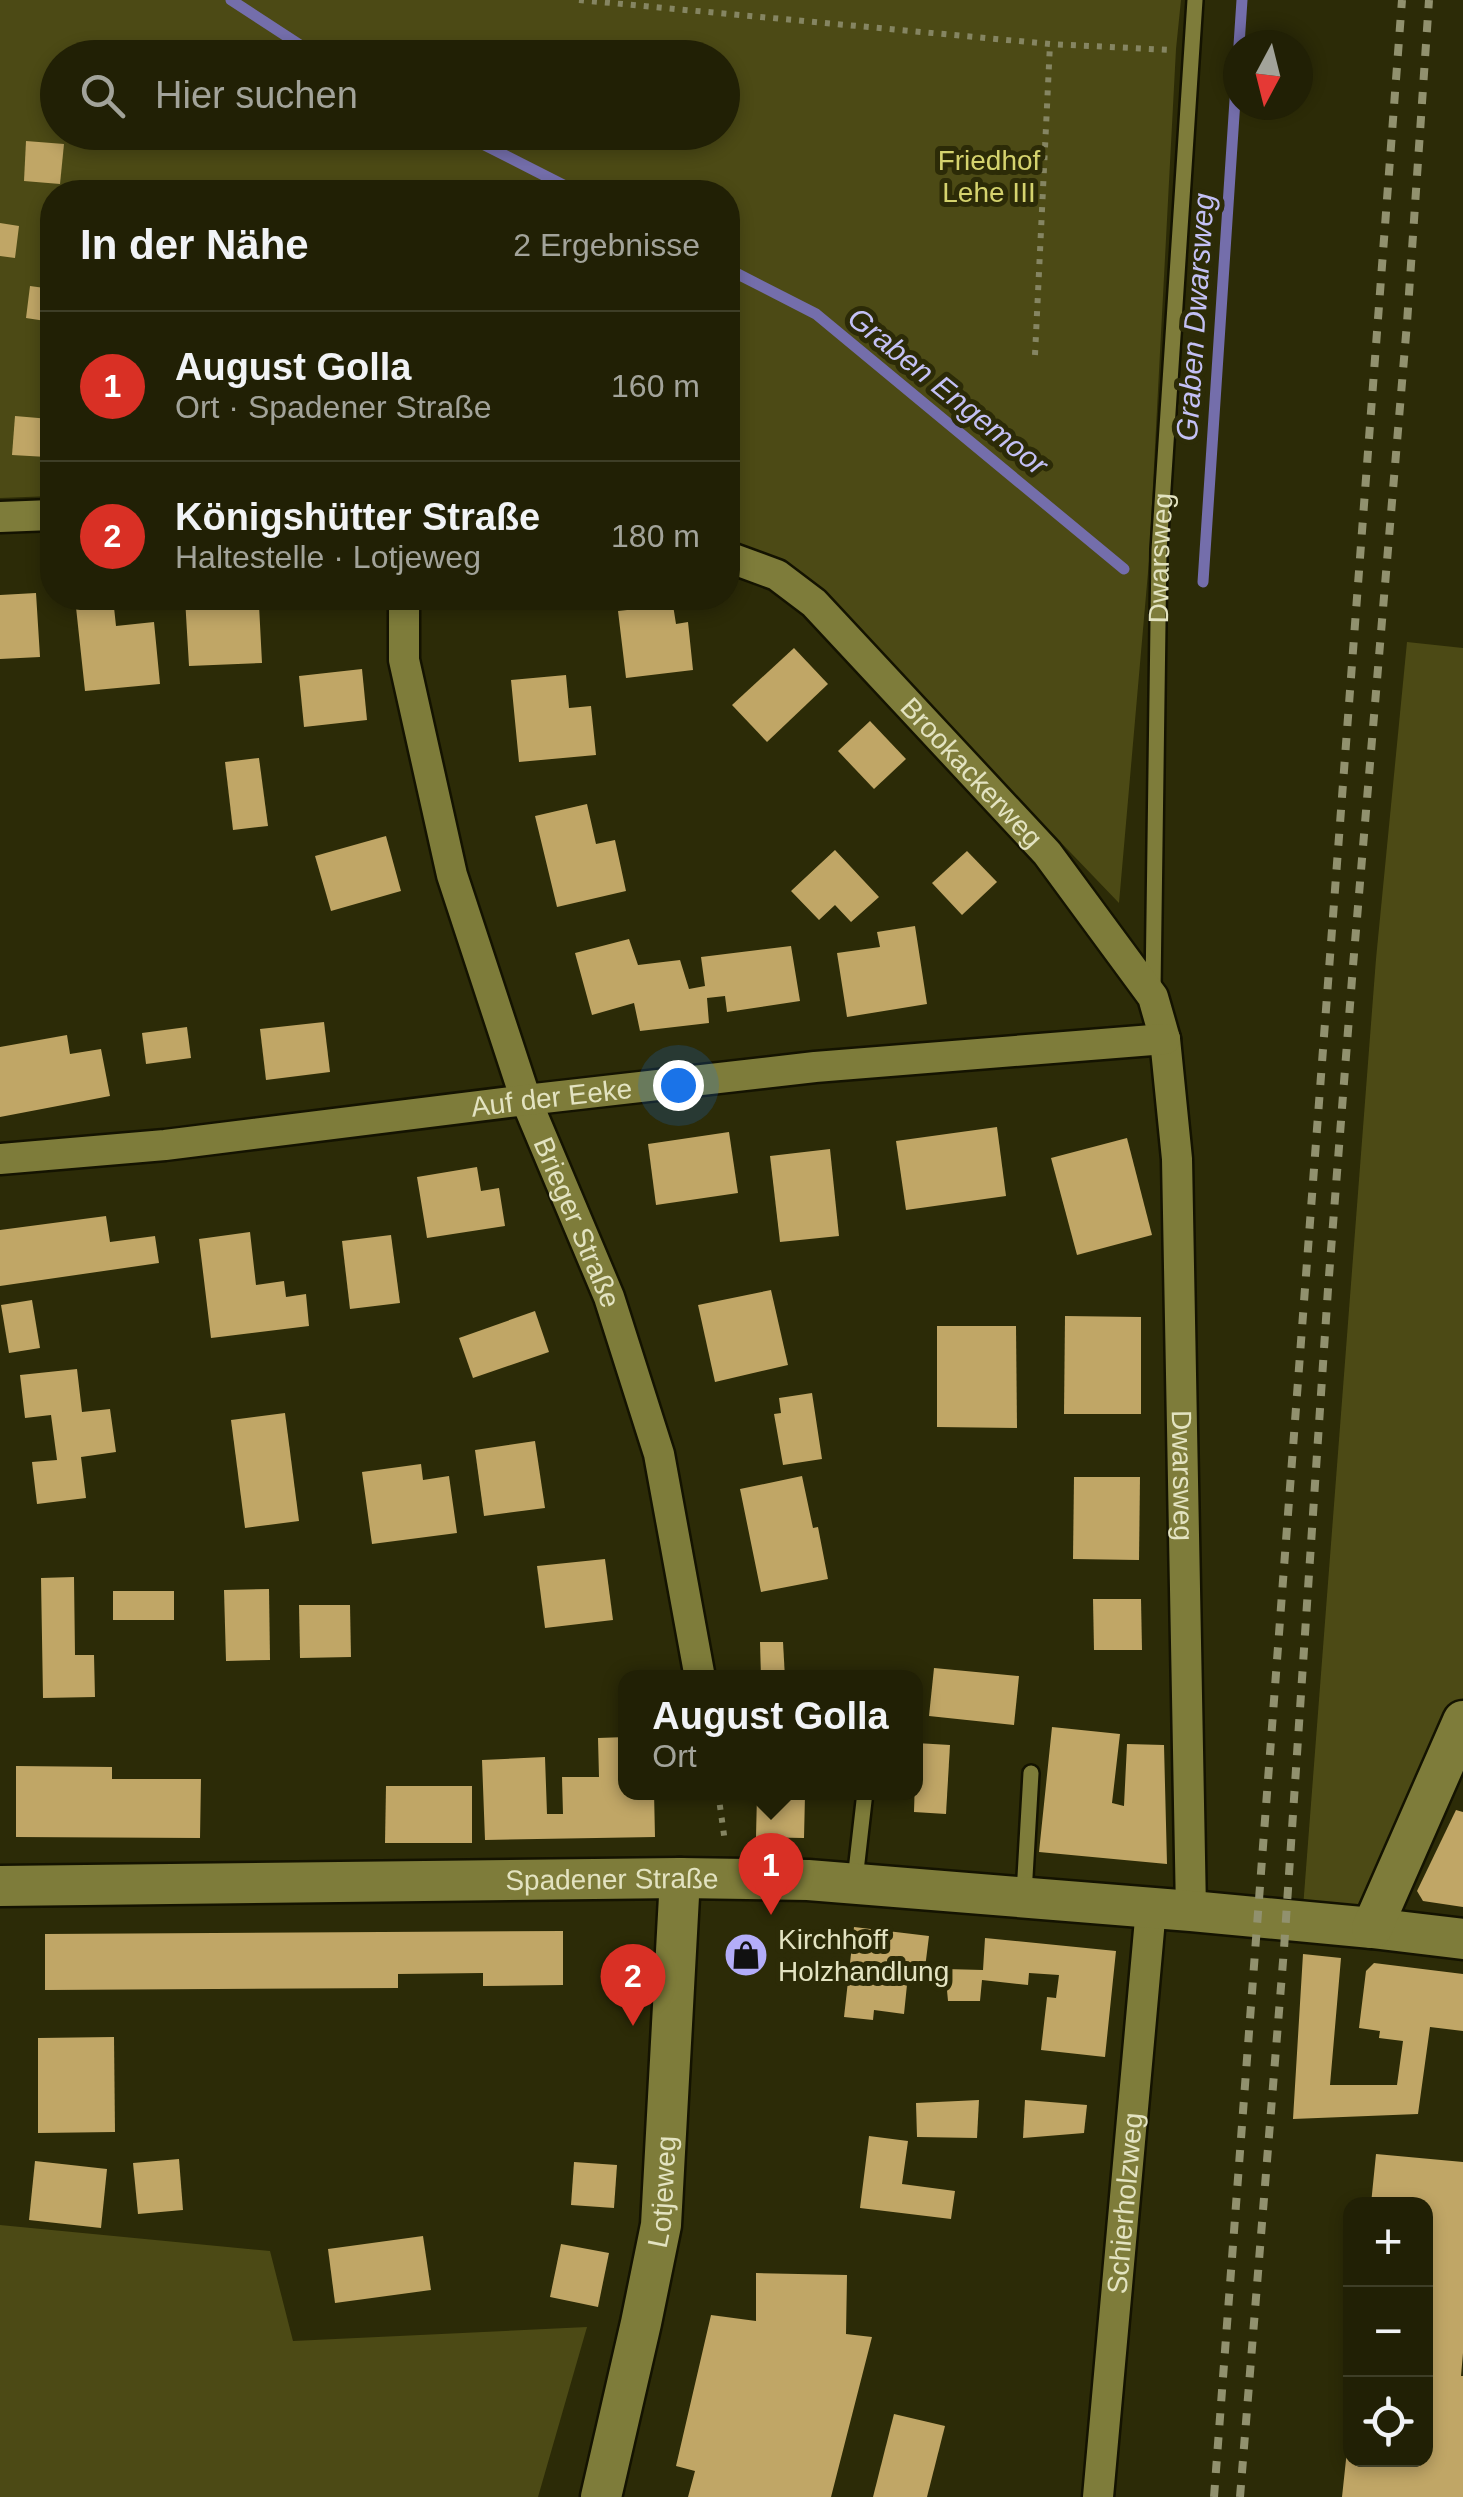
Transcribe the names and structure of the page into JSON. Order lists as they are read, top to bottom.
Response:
{
  "streets": {
    "street": [
      "Dwarsweg",
      "Brookackerweg",
      "Auf der Eeke",
      "Brieger Straße",
      "Spadener Straße",
      "Lotjeweg",
      "Schierholzweg"
    ]
  },
  "crossings": [
    ["Dwarsweg", "Brookackerweg"],
    ["Dwarsweg", "Auf der Eeke"],
    ["Dwarsweg", "Spadener Straße"],
    ["Brookackerweg", "Auf der Eeke"],
    ["Auf der Eeke", "Brieger Straße"],
    ["Spadener Straße", "Lotjeweg"],
    ["Spadener Straße", "Schierholzweg"]
  ],
  "water": ["Graben Dwarsweg", "Graben Engemoor"],
  "parks": ["Friedhof Lehe III"],
  "places": {
    "shop": ["Kirchhoff Holzhandlung"]
  },
  "north": "bottom",
  "page": {
    "search": "Hier suchen",
    "heading": ["In der Nähe", "2 Ergebnisse"],
    "list": [
      {
        "mark": "1",
        "name": "August Golla",
        "note": "Ort · Spadener Straße",
        "value": "160 m"
      },
      {
        "mark": "2",
        "name": "Königshütter Straße",
        "note": "Haltestelle · Lotjeweg",
        "value": "180 m"
      }
    ],
    "popup": ["August Golla", "Ort"],
    "pins": ["1", "2"],
    "map_buttons": ["+", "−"]
  }
}
